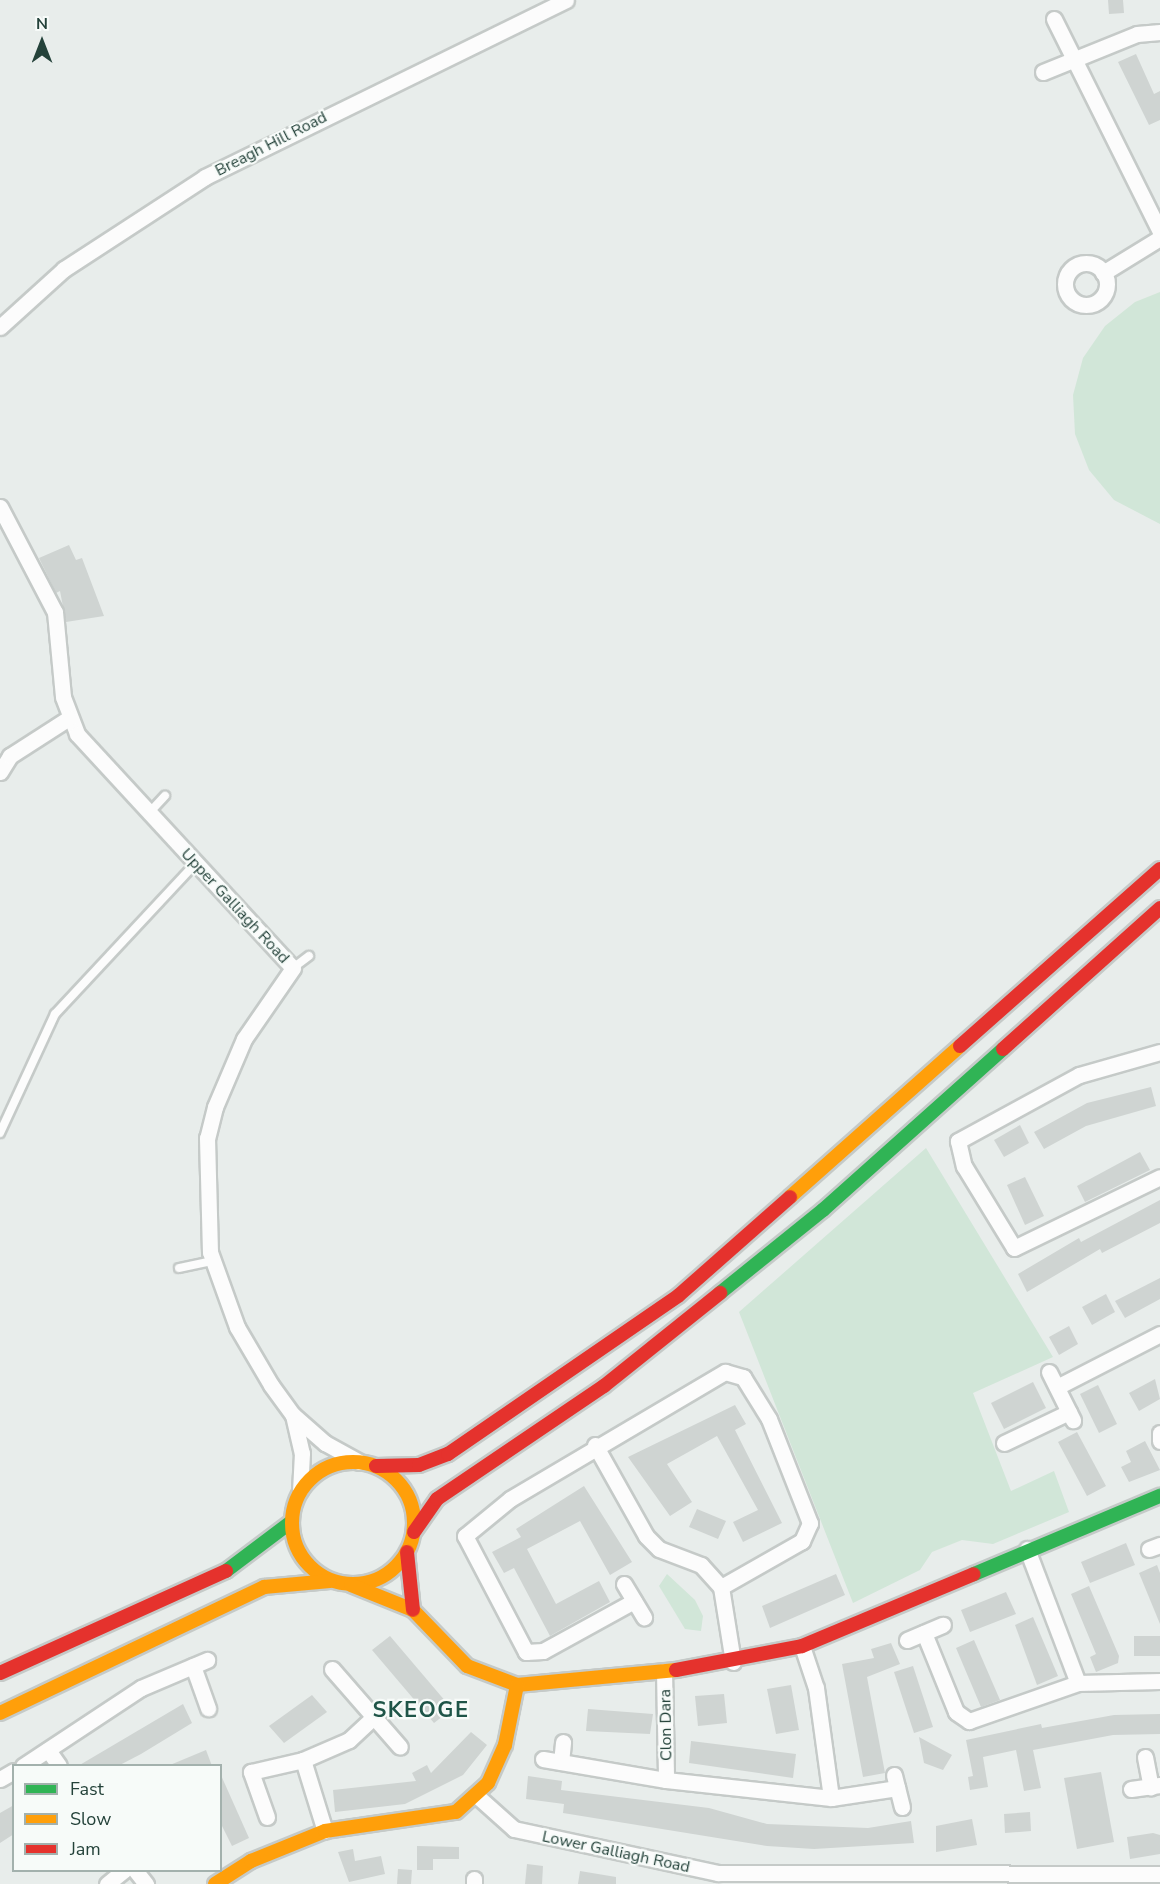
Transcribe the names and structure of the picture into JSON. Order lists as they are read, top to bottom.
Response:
{
  "streets": {
    "street": [
      "Breagh Hill Road",
      "Upper Galliagh Road",
      "Clon Dara",
      "Lower Galliagh Road"
    ]
  },
  "districts": ["SKEOGE"],
  "legend": ["Fast", "Slow", "Jam"],
  "north": "top"
}
